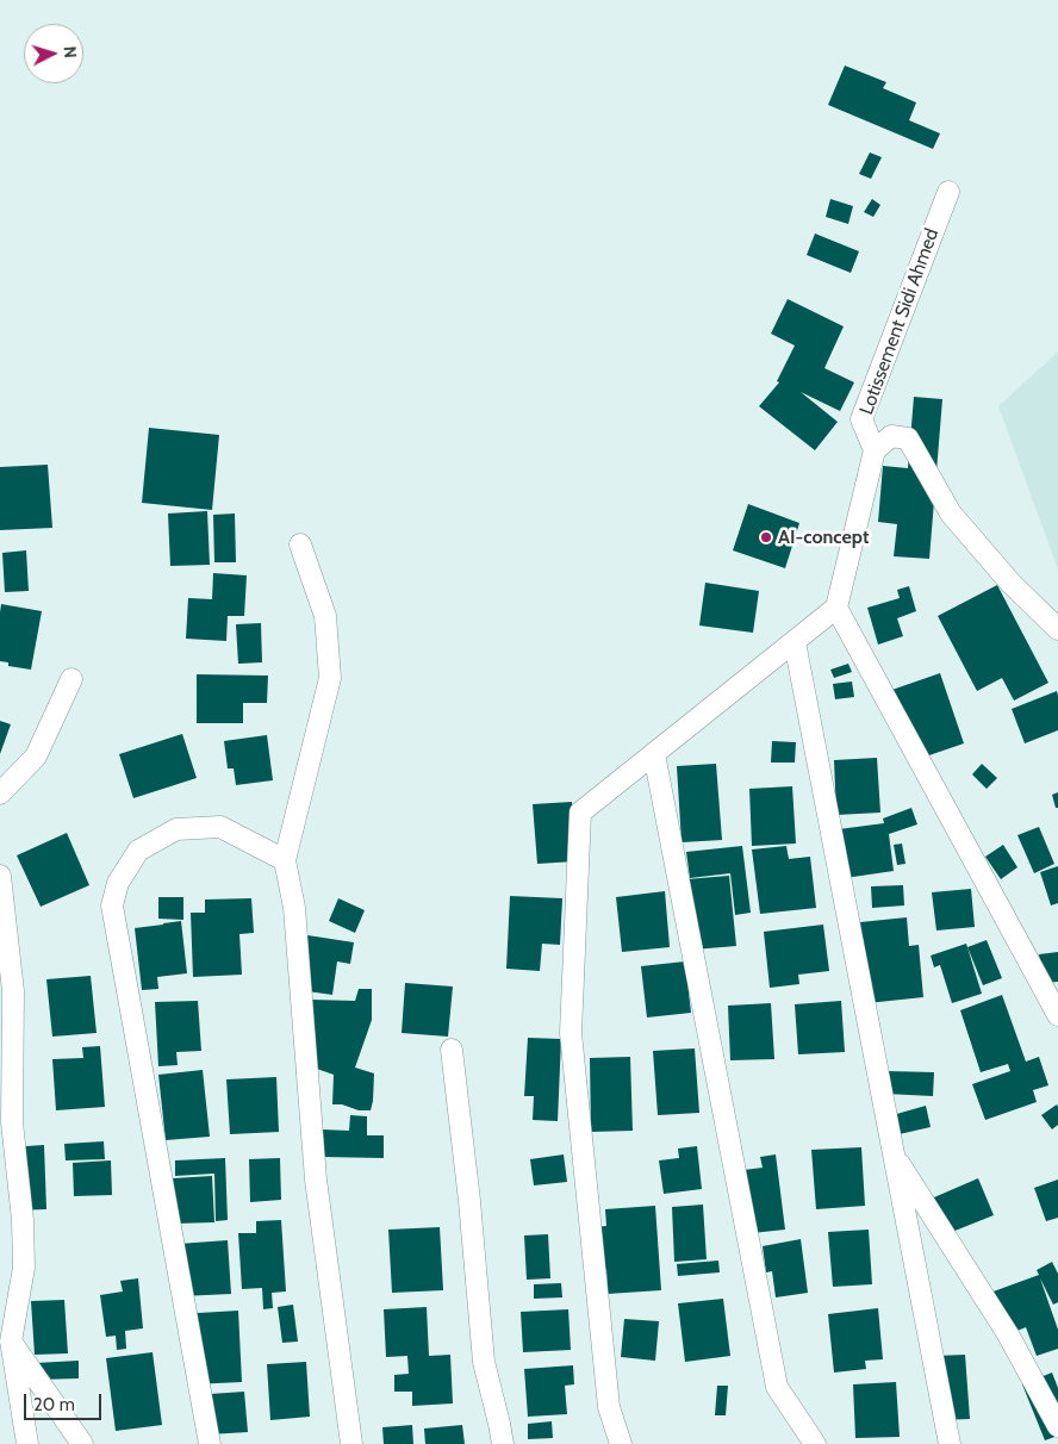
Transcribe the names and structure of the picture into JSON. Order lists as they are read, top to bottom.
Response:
{
  "streets": {
    "street": ["Lotissement Sidi Ahmed"]
  },
  "places": ["AI-concept"],
  "scale_bar": "20 m",
  "north": "right"
}
